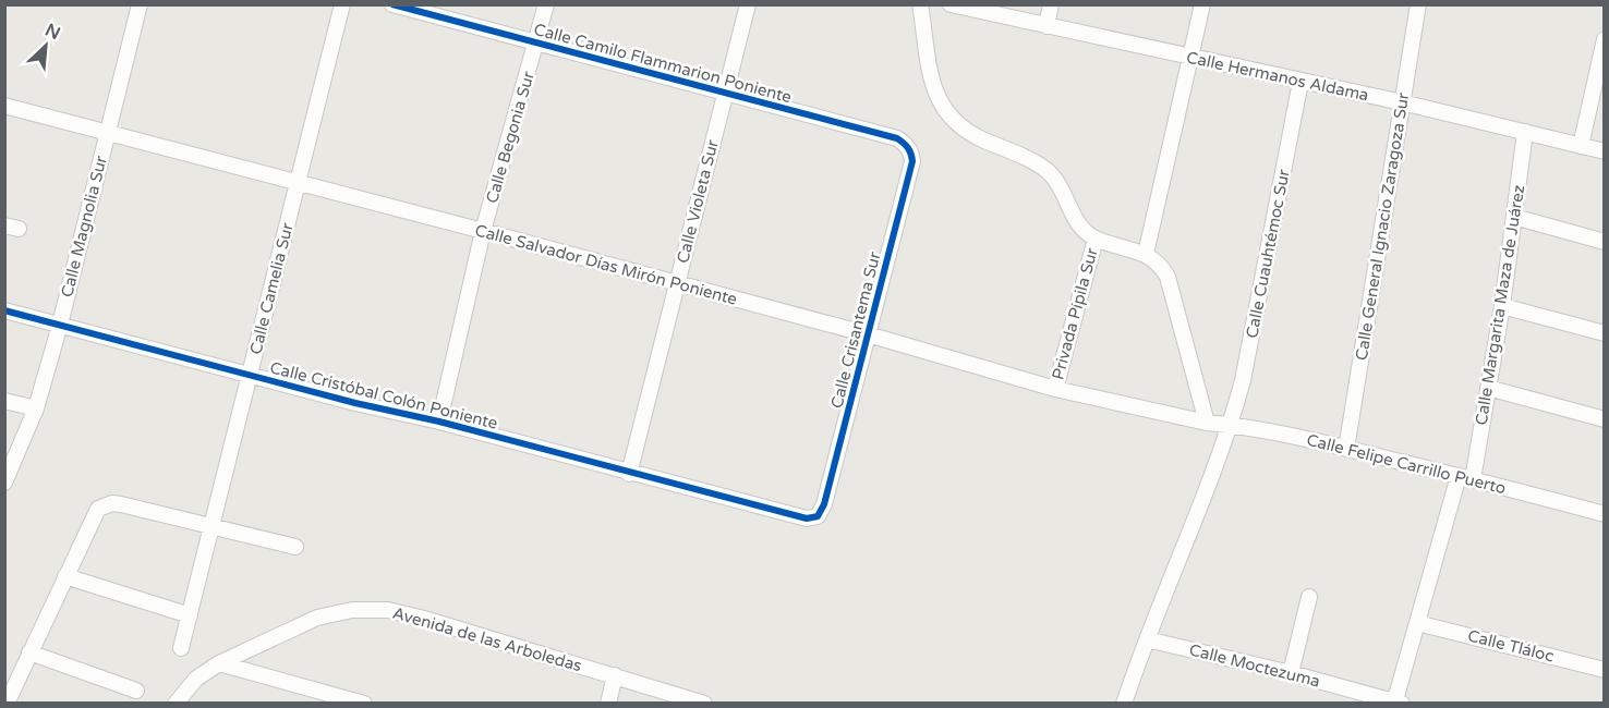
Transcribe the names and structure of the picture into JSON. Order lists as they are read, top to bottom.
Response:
{
  "streets": {
    "street": [
      "Calle Camilo Flammarion Poniente",
      "Calle Hermanos Aldama",
      "Calle Begonia Sur",
      "Calle Violeta Sur",
      "Calle Magnolia Sur",
      "Calle General Ignacio Zaragoza Sur",
      "Calle Cuauhtémoc Sur",
      "Calle Salvador Días Mirón Poniente",
      "Calle Camelia Sur",
      "Calle Margarita Maza de Juárez",
      "Privada Pípila Sur",
      "Calle Crisantema Sur",
      "Calle Cristóbal Colón Poniente",
      "Calle Felipe Carrillo Puerto",
      "Avenida de las Arboledas",
      "Calle Tláloc",
      "Calle Moctezuma"
    ]
  },
  "crossings": [
    ["Calle Camilo Flammarion Poniente", "Calle Begonia Sur"],
    ["Calle Camilo Flammarion Poniente", "Calle Violeta Sur"],
    ["Calle Camilo Flammarion Poniente", "Calle Crisantema Sur"],
    ["Calle Hermanos Aldama", "Calle General Ignacio Zaragoza Sur"],
    ["Calle Hermanos Aldama", "Calle Cuauhtémoc Sur"],
    ["Calle Hermanos Aldama", "Calle Margarita Maza de Juárez"],
    ["Calle Begonia Sur", "Calle Salvador Días Mirón Poniente"],
    ["Calle Begonia Sur", "Calle Cristóbal Colón Poniente"],
    ["Calle Violeta Sur", "Calle Salvador Días Mirón Poniente"],
    ["Calle Violeta Sur", "Calle Cristóbal Colón Poniente"],
    ["Calle Magnolia Sur", "Calle Salvador Días Mirón Poniente"],
    ["Calle Magnolia Sur", "Calle Cristóbal Colón Poniente"],
    ["Calle General Ignacio Zaragoza Sur", "Calle Felipe Carrillo Puerto"],
    ["Calle Cuauhtémoc Sur", "Calle Felipe Carrillo Puerto"],
    ["Calle Cuauhtémoc Sur", "Calle Moctezuma"],
    ["Calle Salvador Días Mirón Poniente", "Calle Camelia Sur"],
    ["Calle Salvador Días Mirón Poniente", "Privada Pípila Sur"],
    ["Calle Salvador Días Mirón Poniente", "Calle Crisantema Sur"],
    ["Calle Salvador Días Mirón Poniente", "Calle Felipe Carrillo Puerto"],
    ["Calle Camelia Sur", "Calle Cristóbal Colón Poniente"],
    ["Calle Margarita Maza de Juárez", "Calle Felipe Carrillo Puerto"],
    ["Calle Margarita Maza de Juárez", "Calle Tláloc"],
    ["Calle Margarita Maza de Juárez", "Calle Moctezuma"],
    ["Calle Crisantema Sur", "Calle Cristóbal Colón Poniente"]
  ],
  "north": "top right"
}
